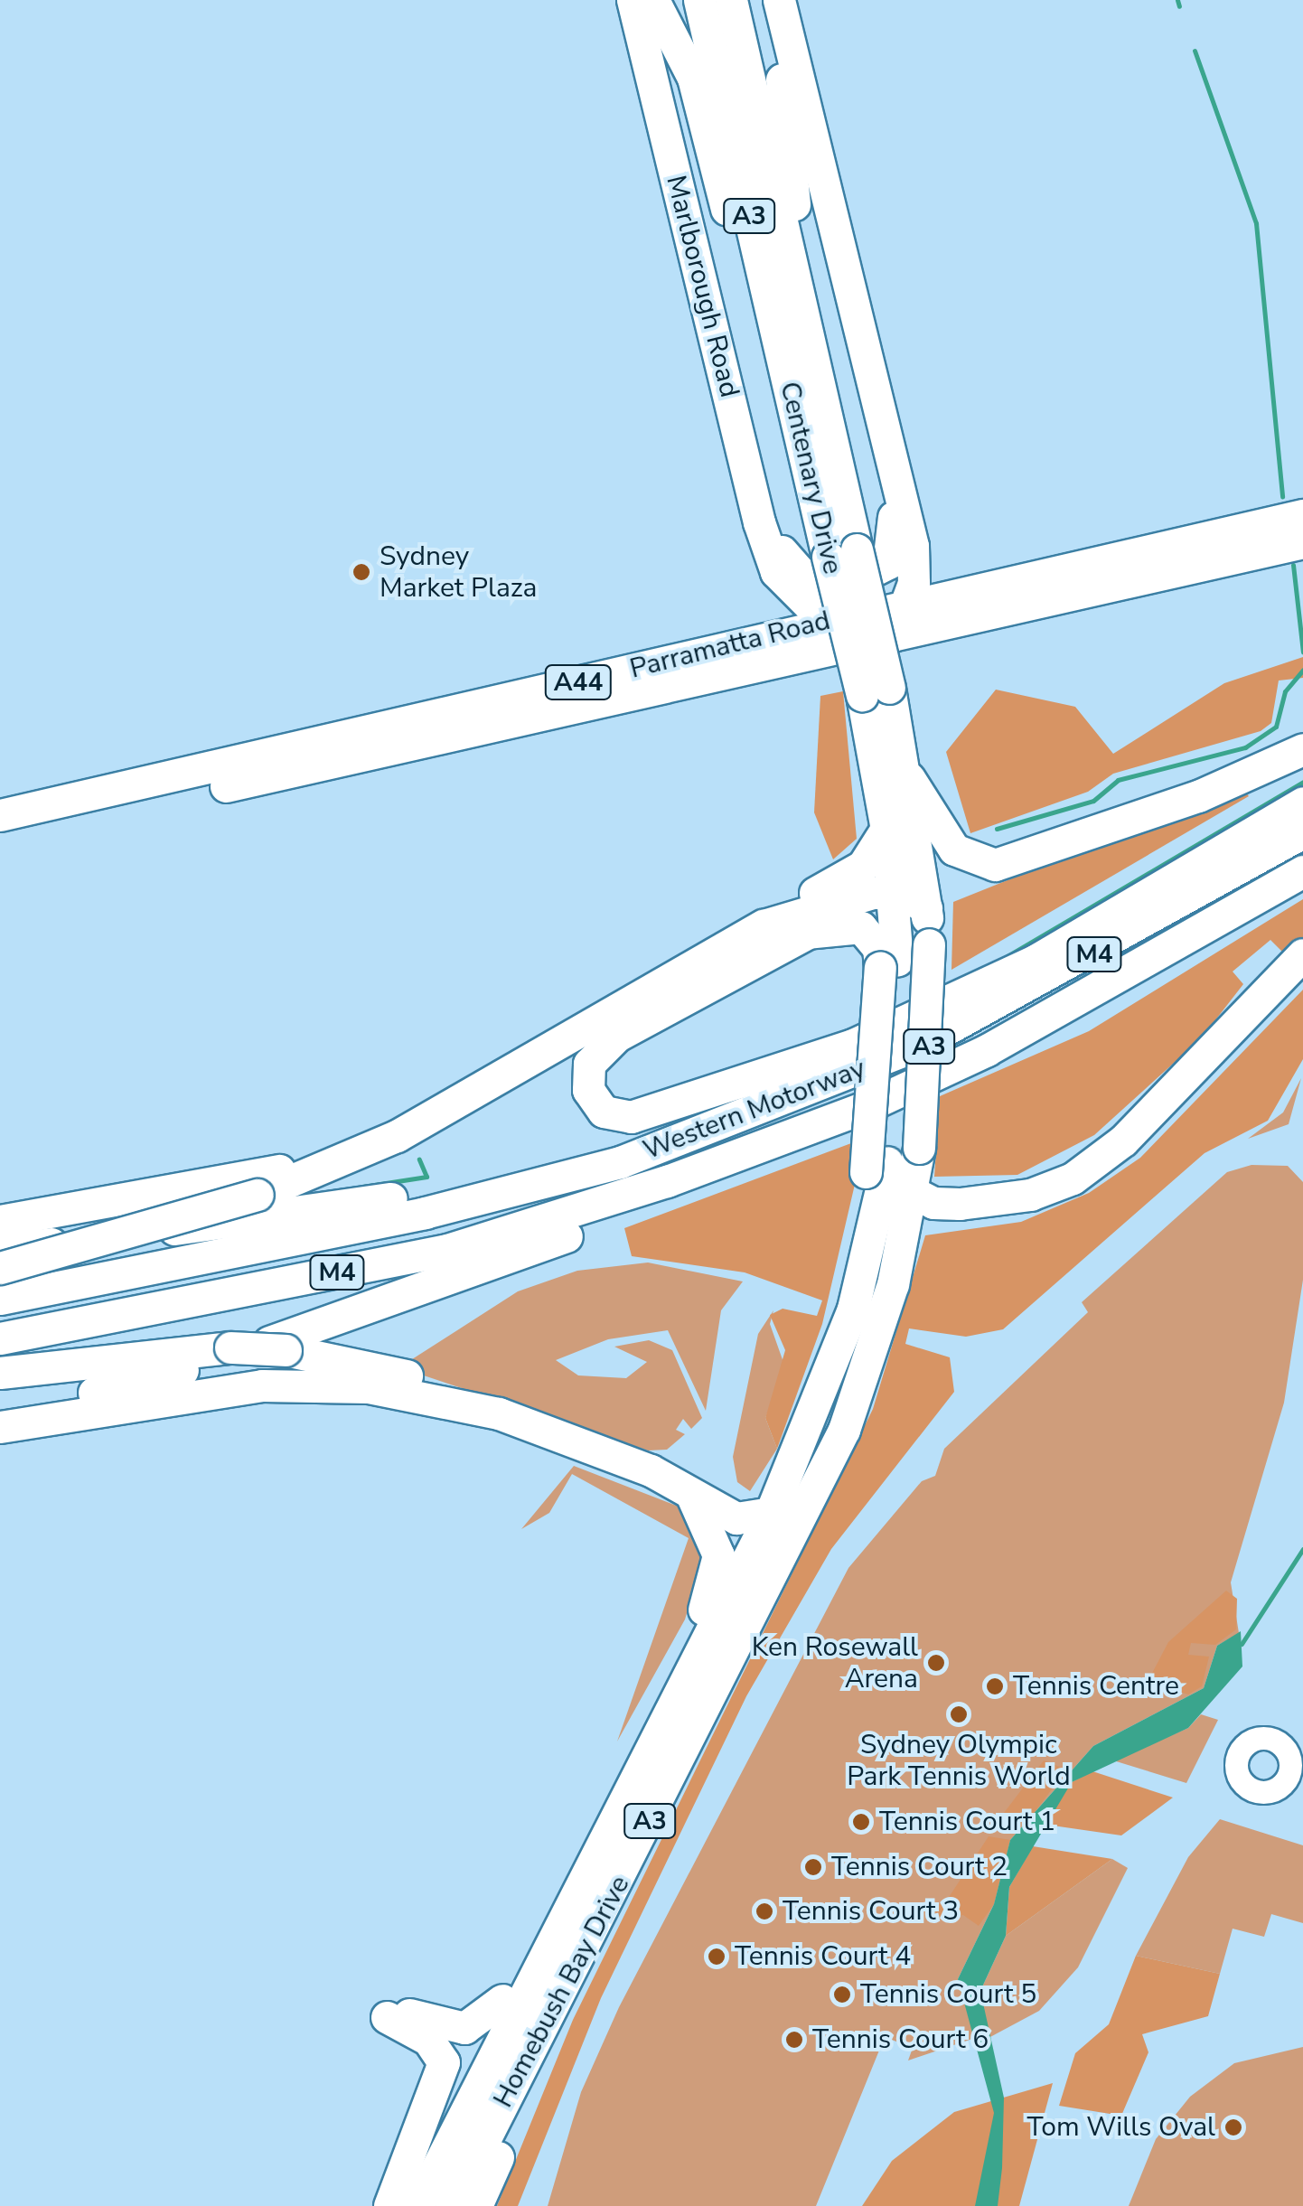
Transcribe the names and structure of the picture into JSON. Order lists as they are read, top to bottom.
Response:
{
  "streets": {
    "highway": [
      "A3",
      "Marlborough Road",
      "Centenary Drive",
      "Parramatta Road",
      "A44",
      "M4",
      "Western Motorway",
      "Homebush Bay Drive"
    ]
  },
  "crossings": [
    ["Marlborough Road", "Parramatta Road"],
    ["Centenary Drive", "Homebush Bay Drive"]
  ],
  "places": [
    "Sydney Market Plaza",
    "Ken Rosewall Arena",
    "Tennis Centre",
    "Sydney Olympic Park Tennis World",
    "Tennis Court 1",
    "Tennis Court 2",
    "Tennis Court 3",
    "Tennis Court 4",
    "Tennis Court 5",
    "Tennis Court 6",
    "Tom Wills Oval"
  ]
}
